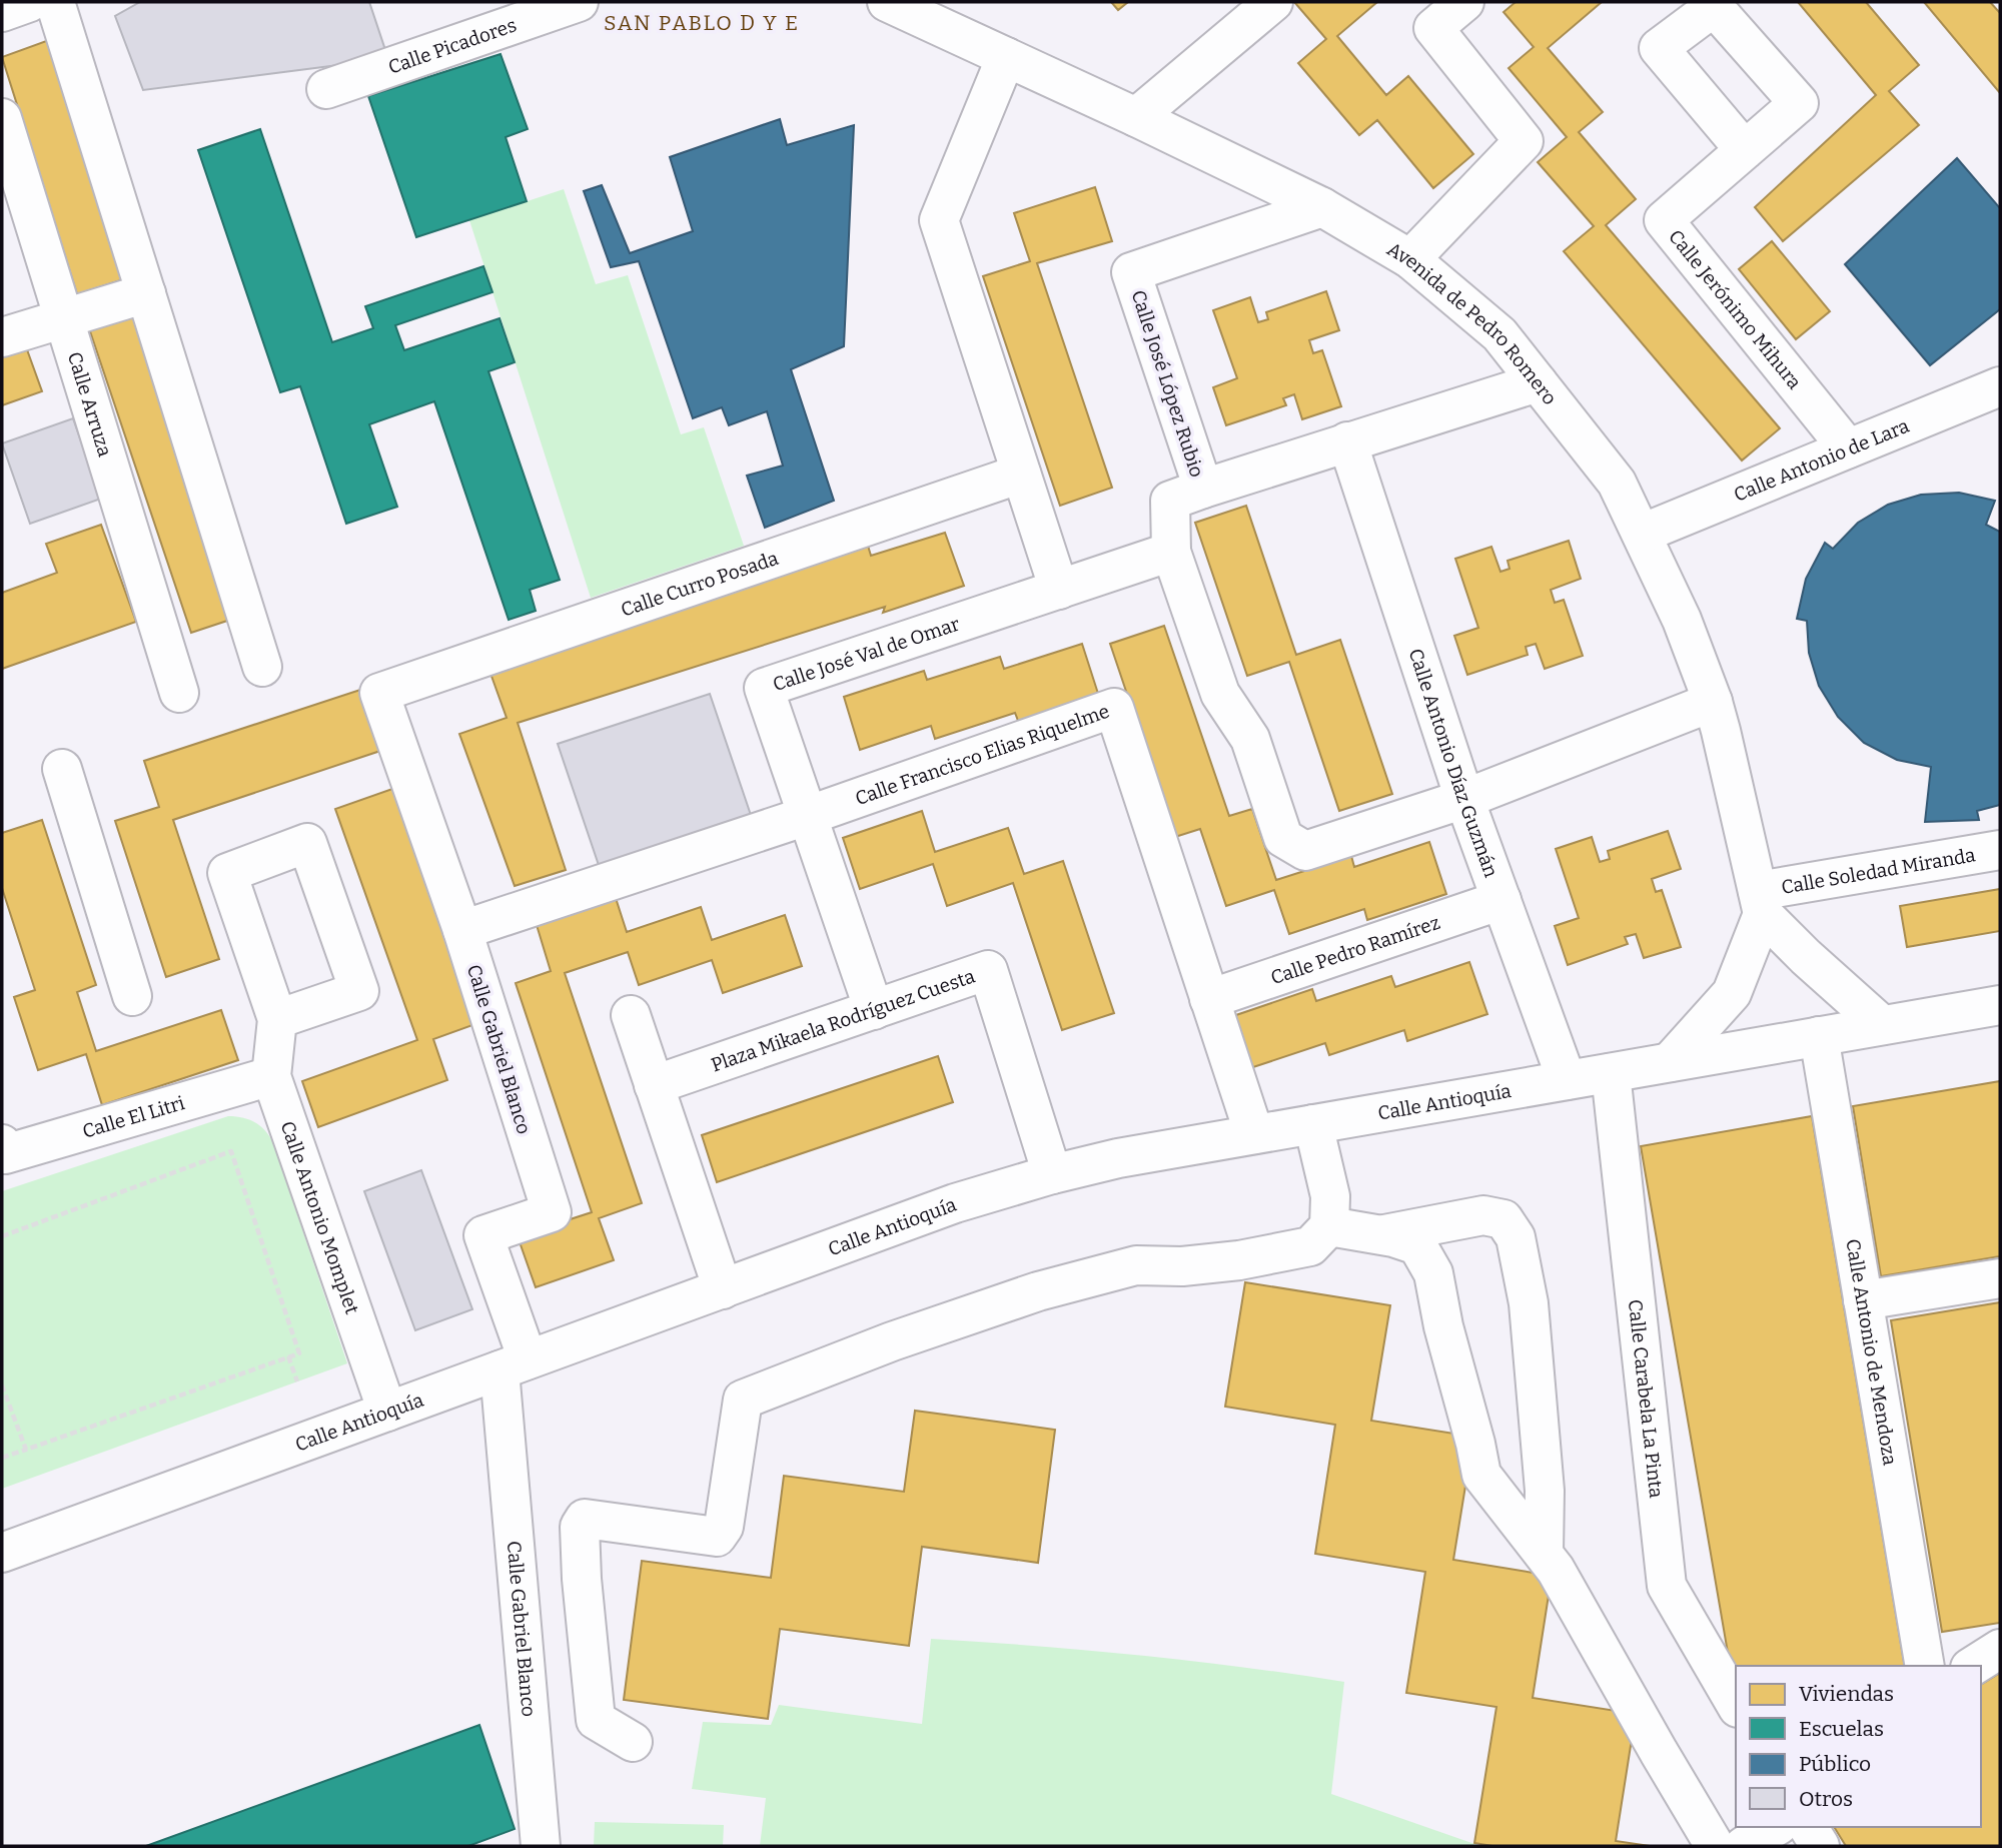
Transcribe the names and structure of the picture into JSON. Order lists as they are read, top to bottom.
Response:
{
  "streets": {
    "street": [
      "Calle Picadores",
      "Calle Jerónimo Mihura",
      "Avenida de Pedro Romero",
      "Calle José López Rubio",
      "Calle Arruza",
      "Calle Antonio de Lara",
      "Calle Curro Posada",
      "Calle José Val de Omar",
      "Calle Francisco Elias Riquelme",
      "Calle Antonio Díaz Guzmán",
      "Calle Soledad Miranda",
      "Calle Pedro Ramírez",
      "Plaza Mikaela Rodríguez Cuesta",
      "Calle Gabriel Blanco",
      "Calle Antioquía",
      "Calle El Litri",
      "Calle Antonio Momplet",
      "Calle Antonio de Mendoza",
      "Calle Carabela La Pinta"
    ]
  },
  "crossings": [
    ["Calle Jerónimo Mihura", "Calle Antonio de Lara"],
    ["Avenida de Pedro Romero", "Calle José López Rubio"],
    ["Avenida de Pedro Romero", "Calle Antonio de Lara"],
    ["Avenida de Pedro Romero", "Calle Soledad Miranda"],
    ["Calle Curro Posada", "Calle Gabriel Blanco"],
    ["Calle José Val de Omar", "Calle Francisco Elias Riquelme"],
    ["Calle José Val de Omar", "Plaza Mikaela Rodríguez Cuesta"],
    ["Calle Francisco Elias Riquelme", "Calle Pedro Ramírez"],
    ["Calle Francisco Elias Riquelme", "Calle Gabriel Blanco"],
    ["Calle Francisco Elias Riquelme", "Calle Antioquía"],
    ["Calle Antonio Díaz Guzmán", "Calle Pedro Ramírez"],
    ["Calle Antonio Díaz Guzmán", "Calle Antioquía"],
    ["Plaza Mikaela Rodríguez Cuesta", "Calle Antioquía"],
    ["Calle Gabriel Blanco", "Calle Antioquía"],
    ["Calle Antioquía", "Calle Antonio Momplet"],
    ["Calle Antioquía", "Calle Antonio de Mendoza"],
    ["Calle Antioquía", "Calle Carabela La Pinta"],
    ["Calle El Litri", "Calle Antonio Momplet"]
  ],
  "districts": ["SAN PABLO D Y E"],
  "legend": [
    "Viviendas",
    "Escuelas",
    "Público",
    "Otros"
  ]
}
